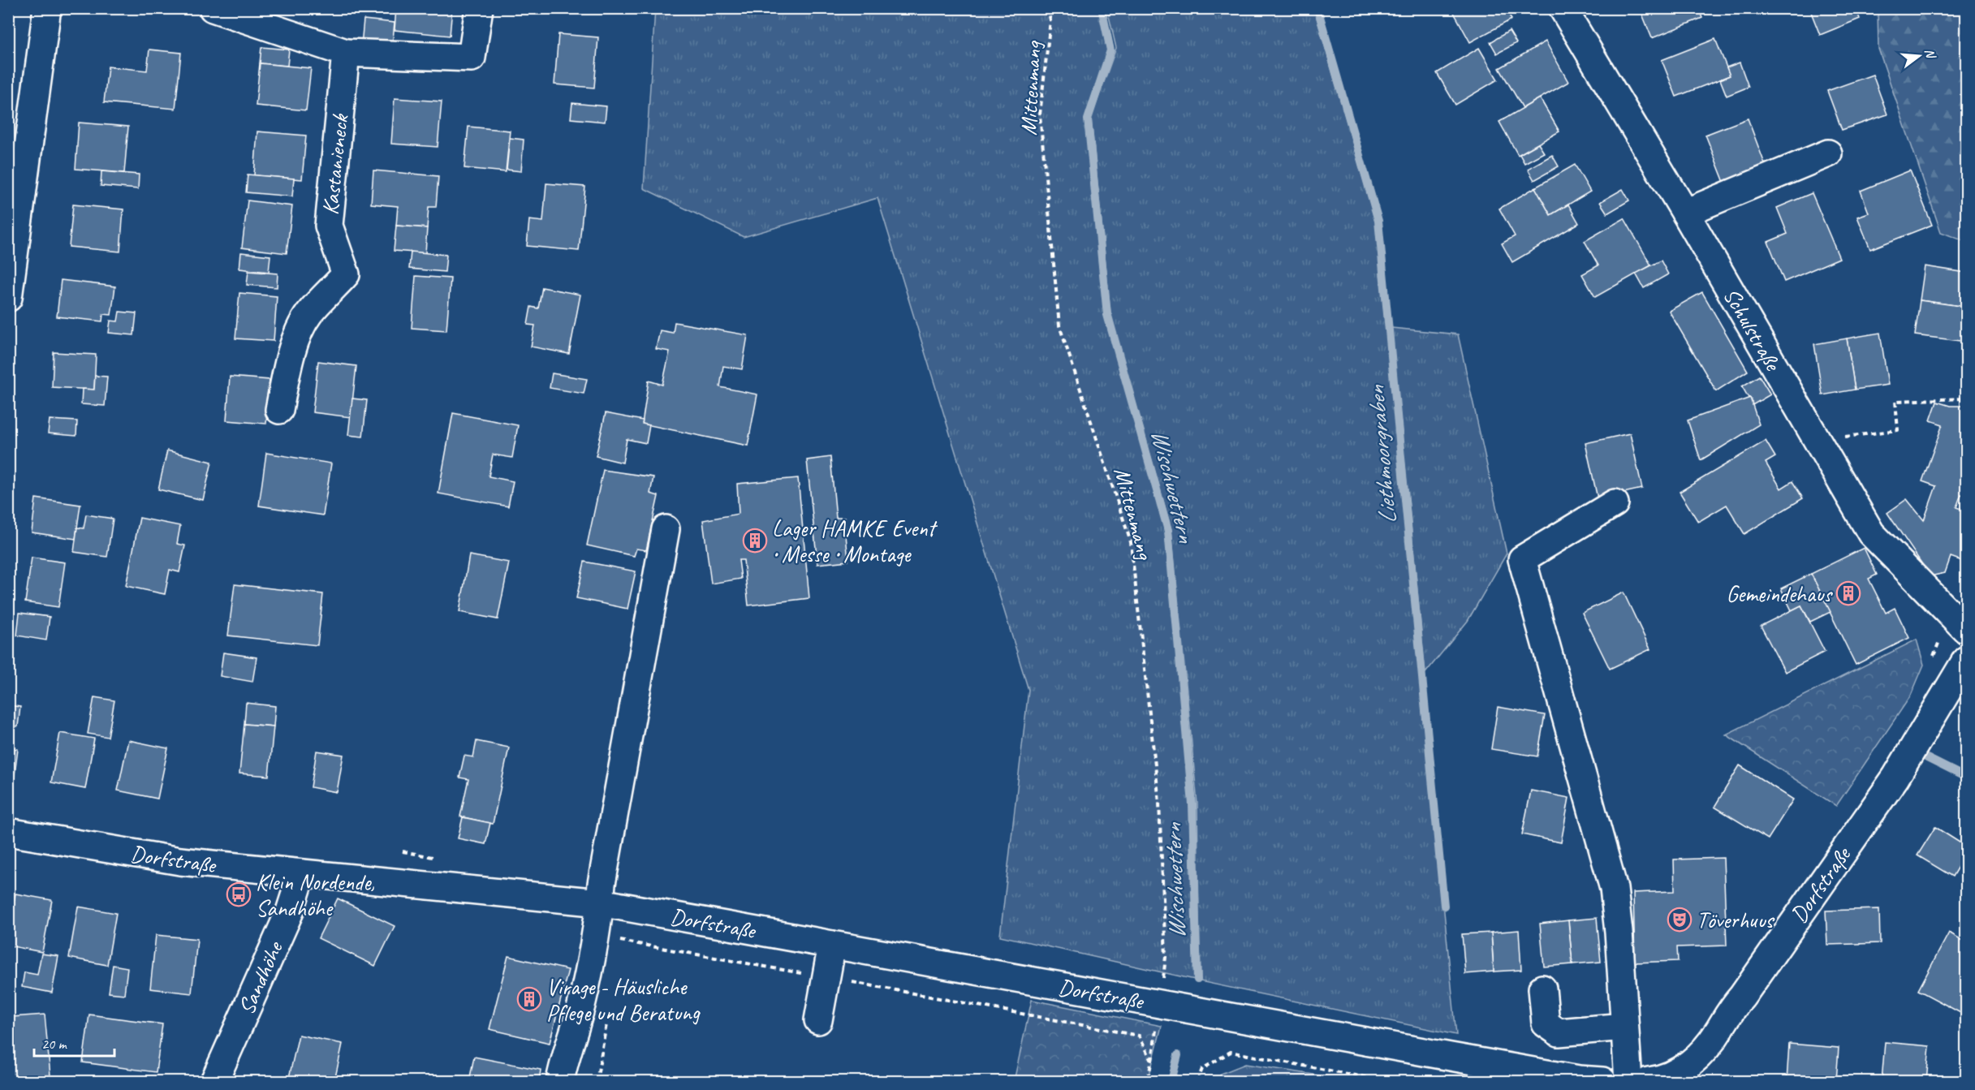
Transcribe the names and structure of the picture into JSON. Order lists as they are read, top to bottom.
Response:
{
  "streets": {
    "street": [
      "Kastanieneck",
      "Schulstraße",
      "Dorfstraße",
      "Sandhöhe"
    ],
    "path": ["Mittenmang"]
  },
  "crossings": [
    ["Mittenmang", "Dorfstraße"],
    ["Dorfstraße", "Sandhöhe"]
  ],
  "water": ["Liethmoorgraben", "Wischwettern"],
  "places": {
    "building": ["Lager HAMKE Event • Messe • Montage", "Gemeindehaus", "Virage - Häusliche Pflege und Beratung"],
    "bus stop": ["Klein Nordende, Sandhöhe"],
    "theatre": ["Töverhuus"]
  },
  "scale_bar": "20 m",
  "north": "right"
}
